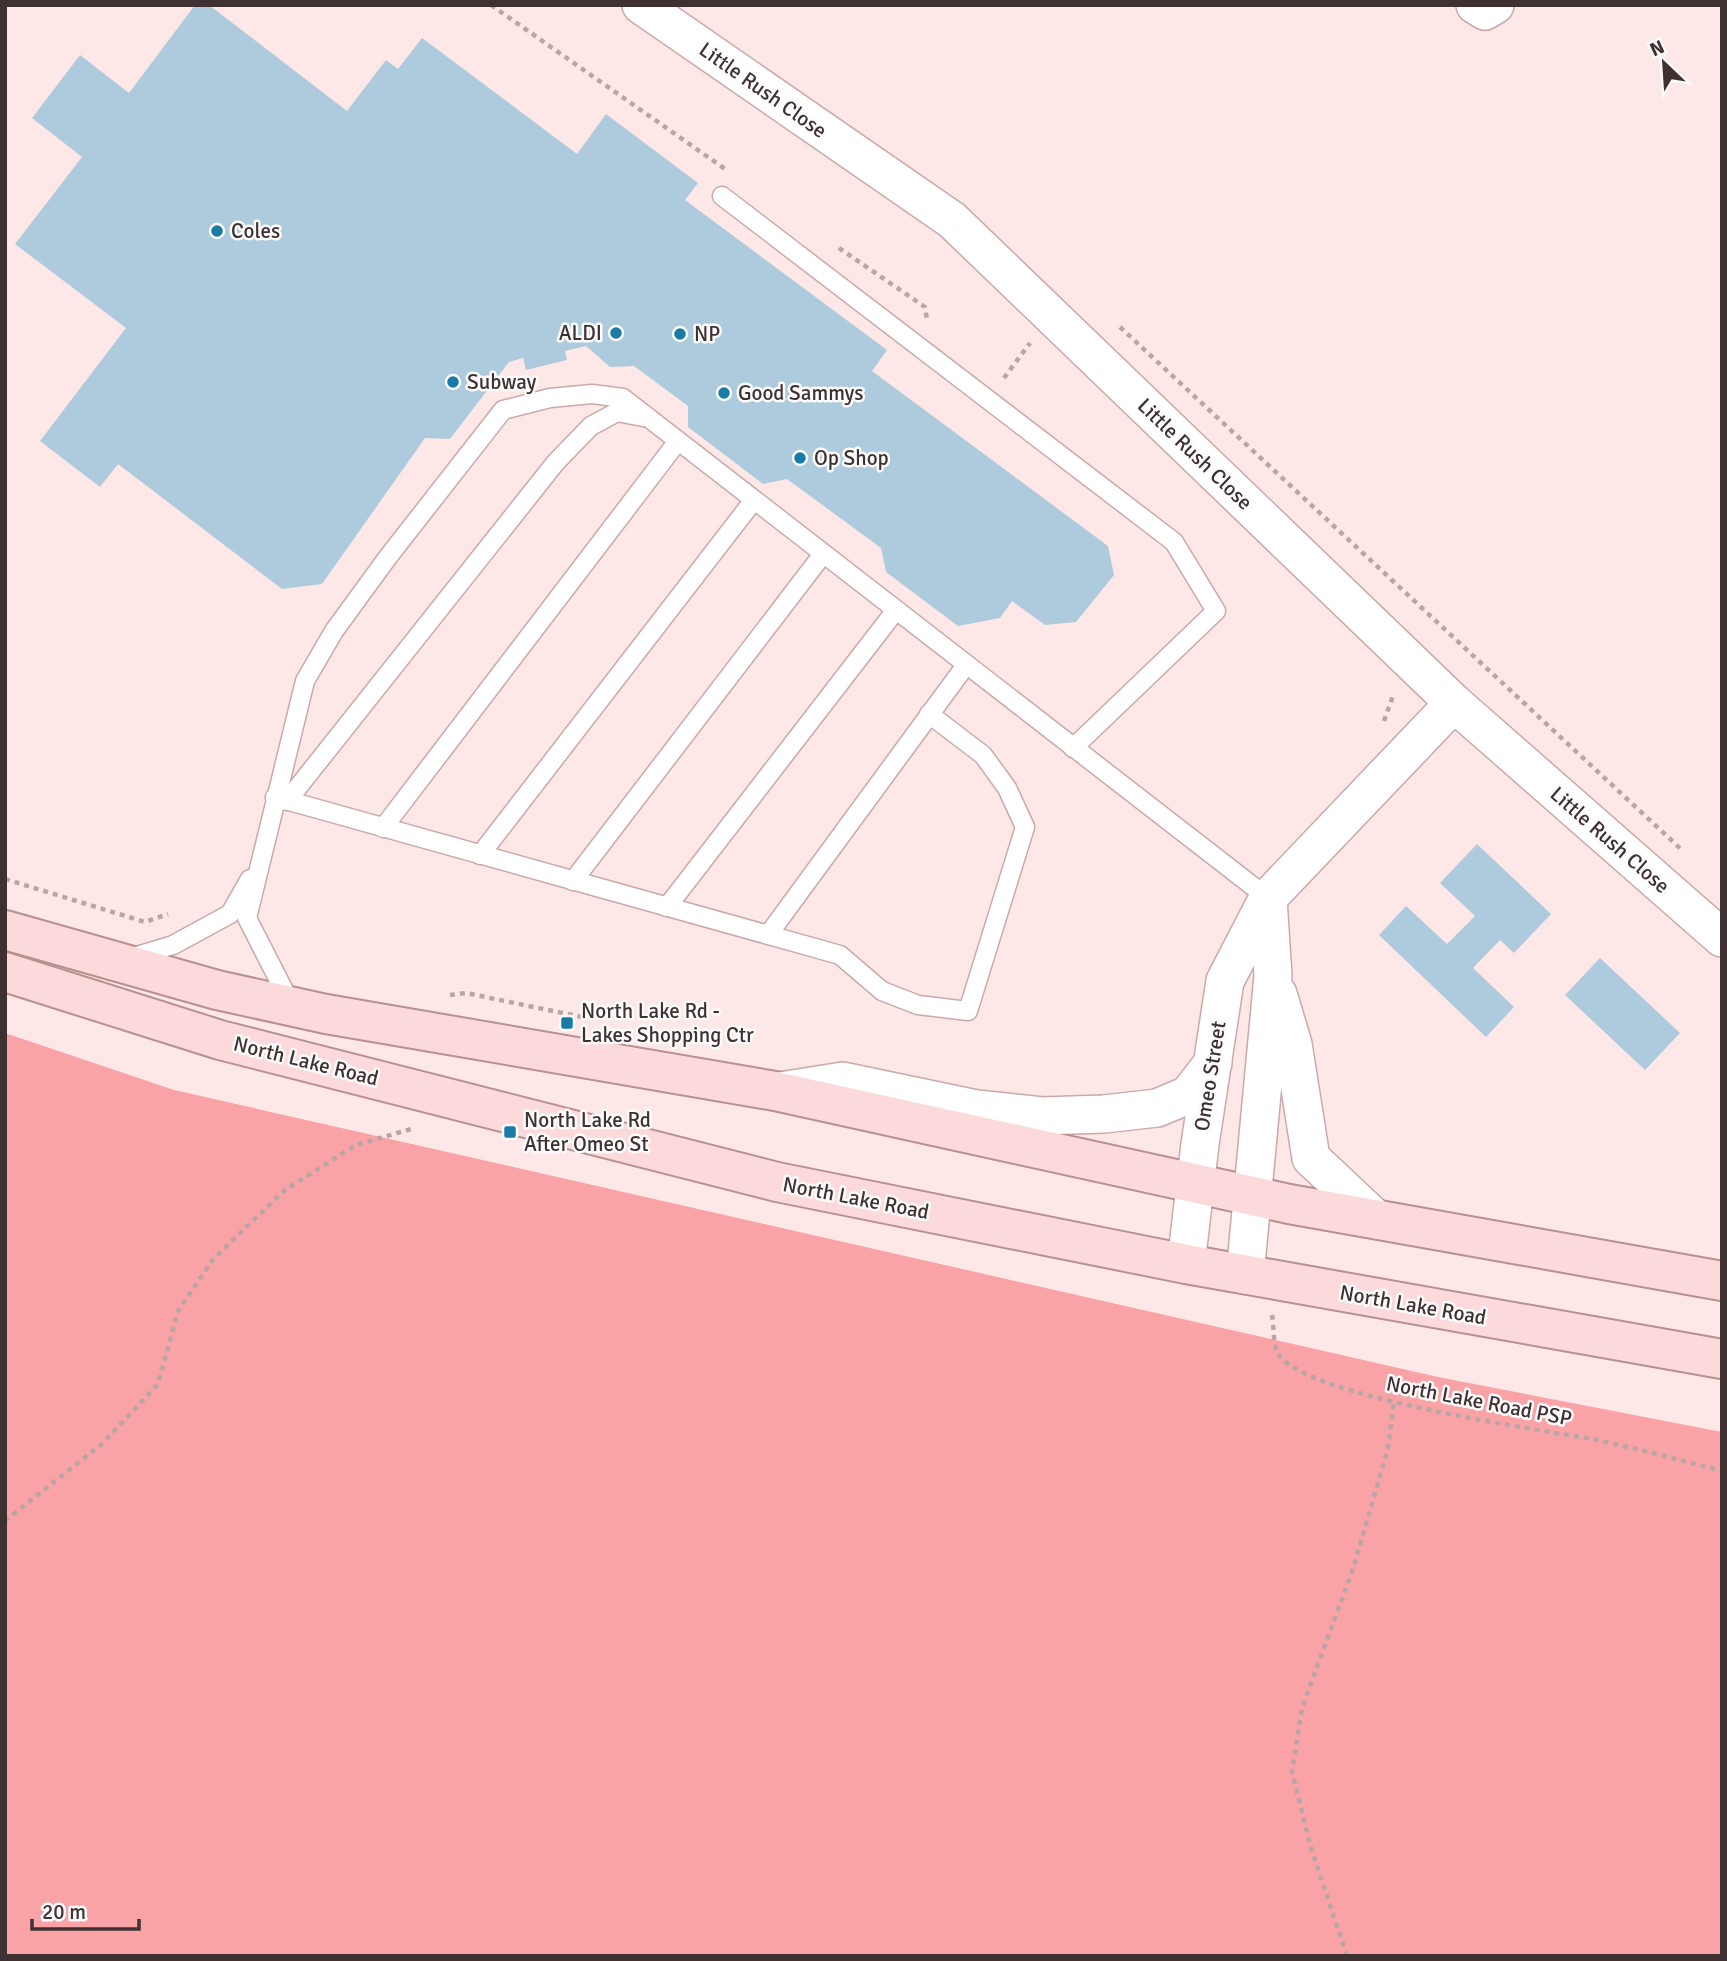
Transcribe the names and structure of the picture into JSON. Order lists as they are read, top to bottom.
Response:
{
  "streets": {
    "main road": ["North Lake Road"],
    "street": ["Little Rush Close", "Omeo Street"],
    "path": ["North Lake Road PSP"]
  },
  "crossings": [
    ["Little Rush Close", "Omeo Street"],
    ["North Lake Road", "Omeo Street"]
  ],
  "places": {
    "other": [
      "Coles",
      "ALDI",
      "NP",
      "Subway",
      "Good Sammys",
      "Op Shop"
    ],
    "transit": ["North Lake Rd - Lakes Shopping Ctr", "North Lake Rd After Omeo St"]
  },
  "scale_bar": "20 m",
  "north": "top left"
}
